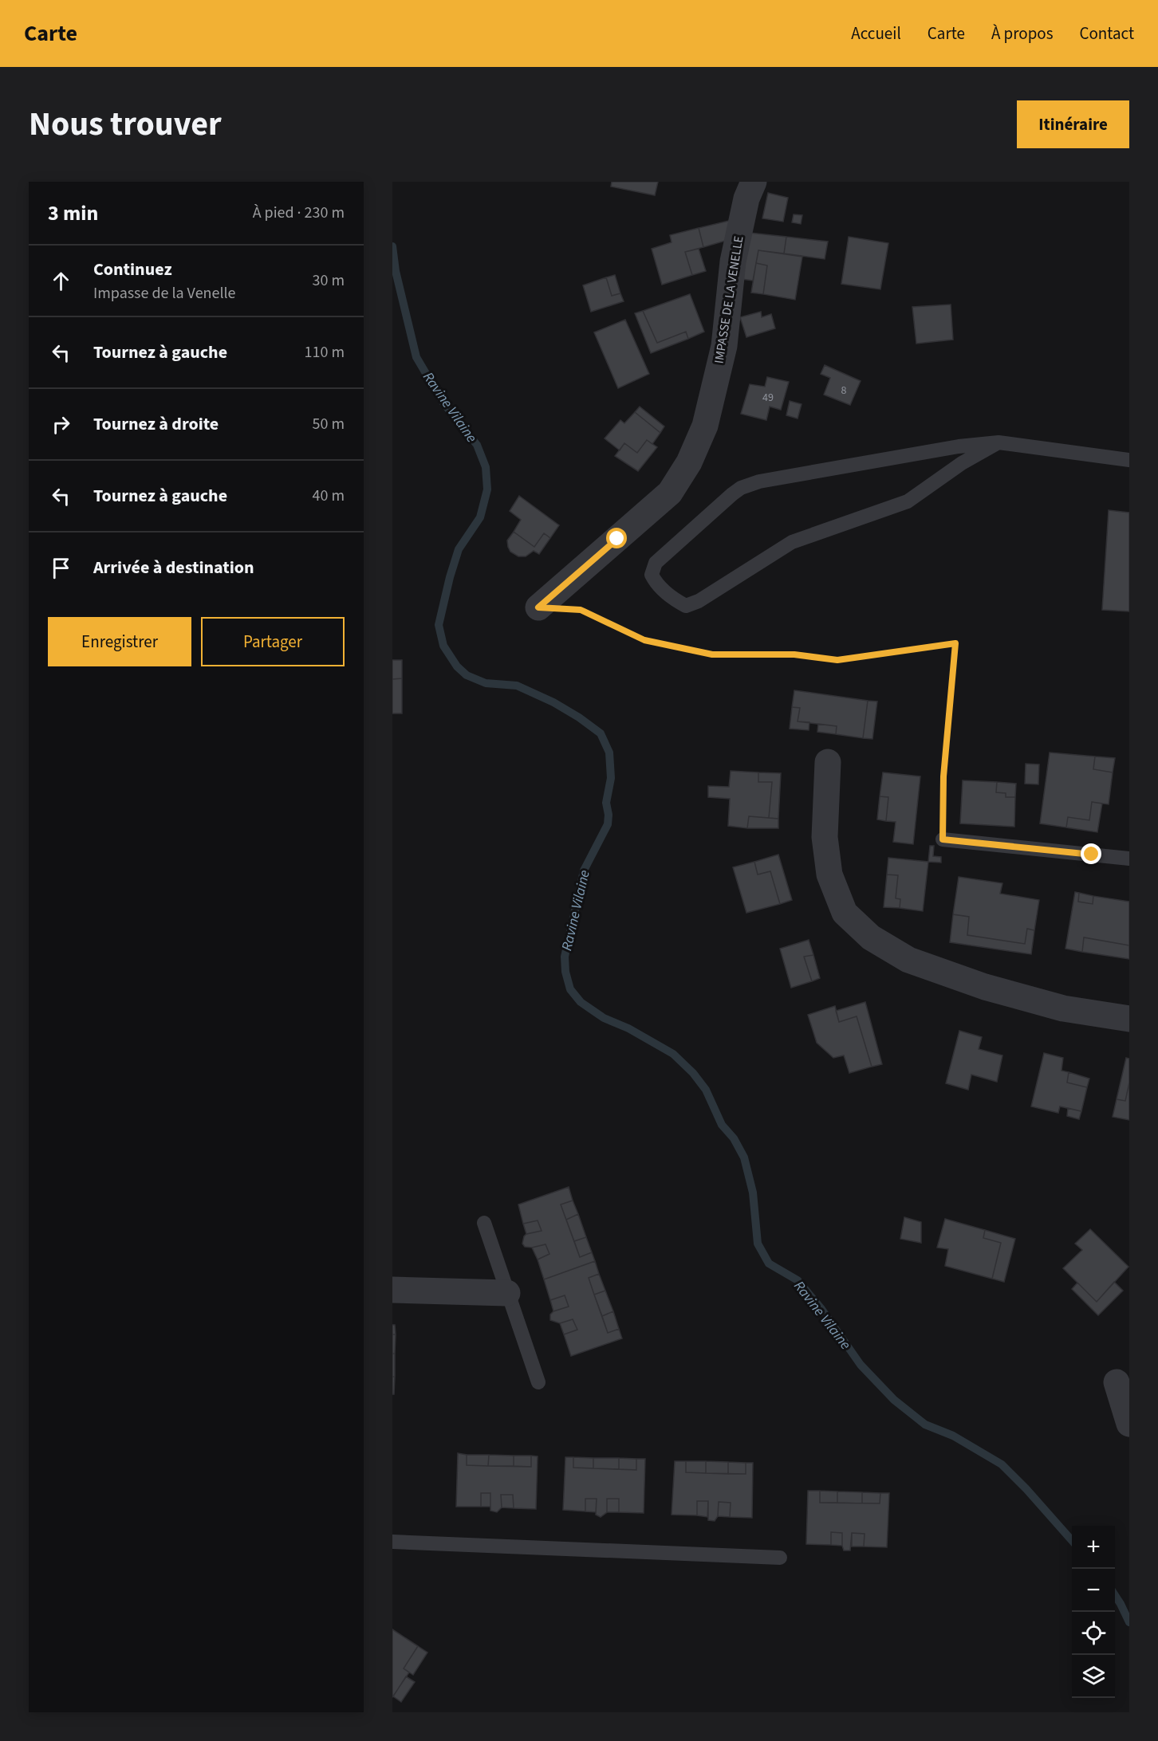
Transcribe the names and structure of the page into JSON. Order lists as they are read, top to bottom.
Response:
{
  "streets": {
    "street": ["IMPASSE DE LA VENELLE"]
  },
  "water": ["Ravine Vilaine"],
  "house_numbers": ["8", "49"],
  "page": {
    "header": "Carte",
    "nav": [
      "Accueil",
      "Carte",
      "À propos",
      "Contact"
    ],
    "title": "Nous trouver",
    "buttons": [
      "Itinéraire",
      ["Enregistrer", "Partager"]
    ],
    "heading": ["3 min", "À pied · 230 m"],
    "list": [
      ["Continuez", "Impasse de la Venelle", "30 m"],
      ["Tournez à gauche", "110 m"],
      ["Tournez à droite", "50 m"],
      ["Tournez à gauche", "40 m"],
      "Arrivée à destination"
    ],
    "map_buttons": ["+", "−"]
  }
}
